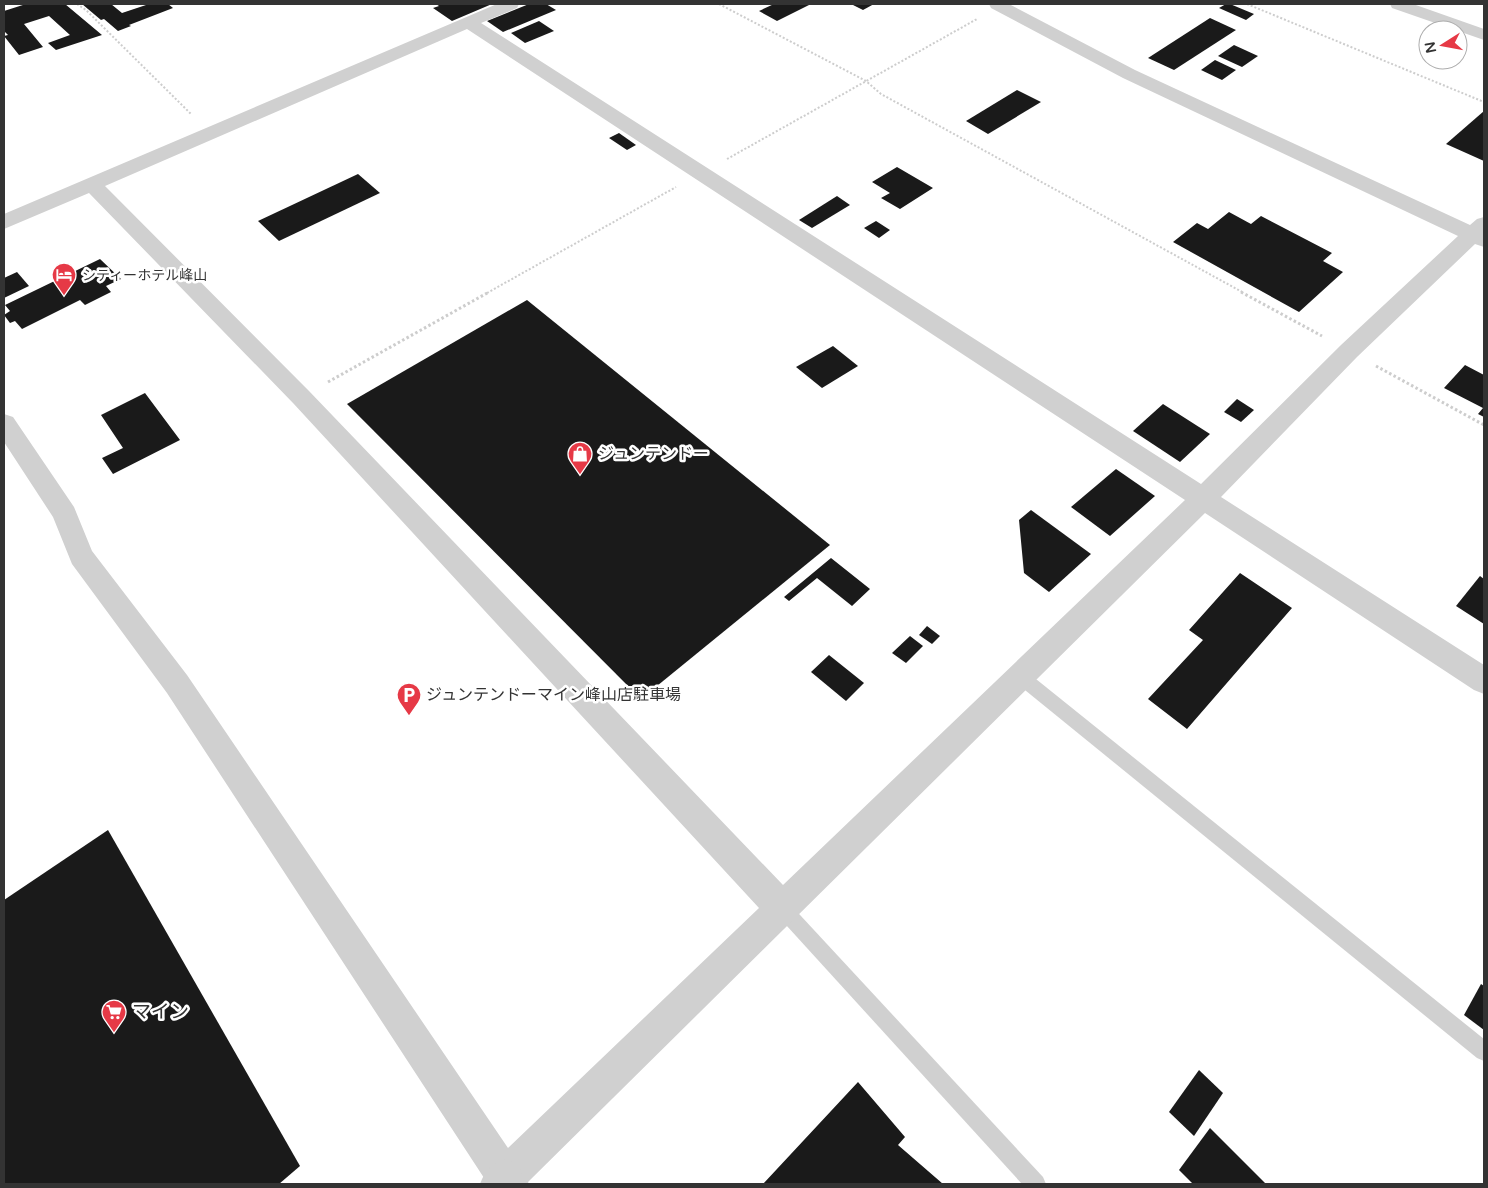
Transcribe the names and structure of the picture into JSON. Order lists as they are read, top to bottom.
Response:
{
  "places": {
    "hotel": ["シティーホテル峰山"],
    "shop": ["ジュンテンドー"],
    "parking": ["ジュンテンドーマイン峰山店駐車場"],
    "supermarket": ["マイン"]
  },
  "north": "left"
}
